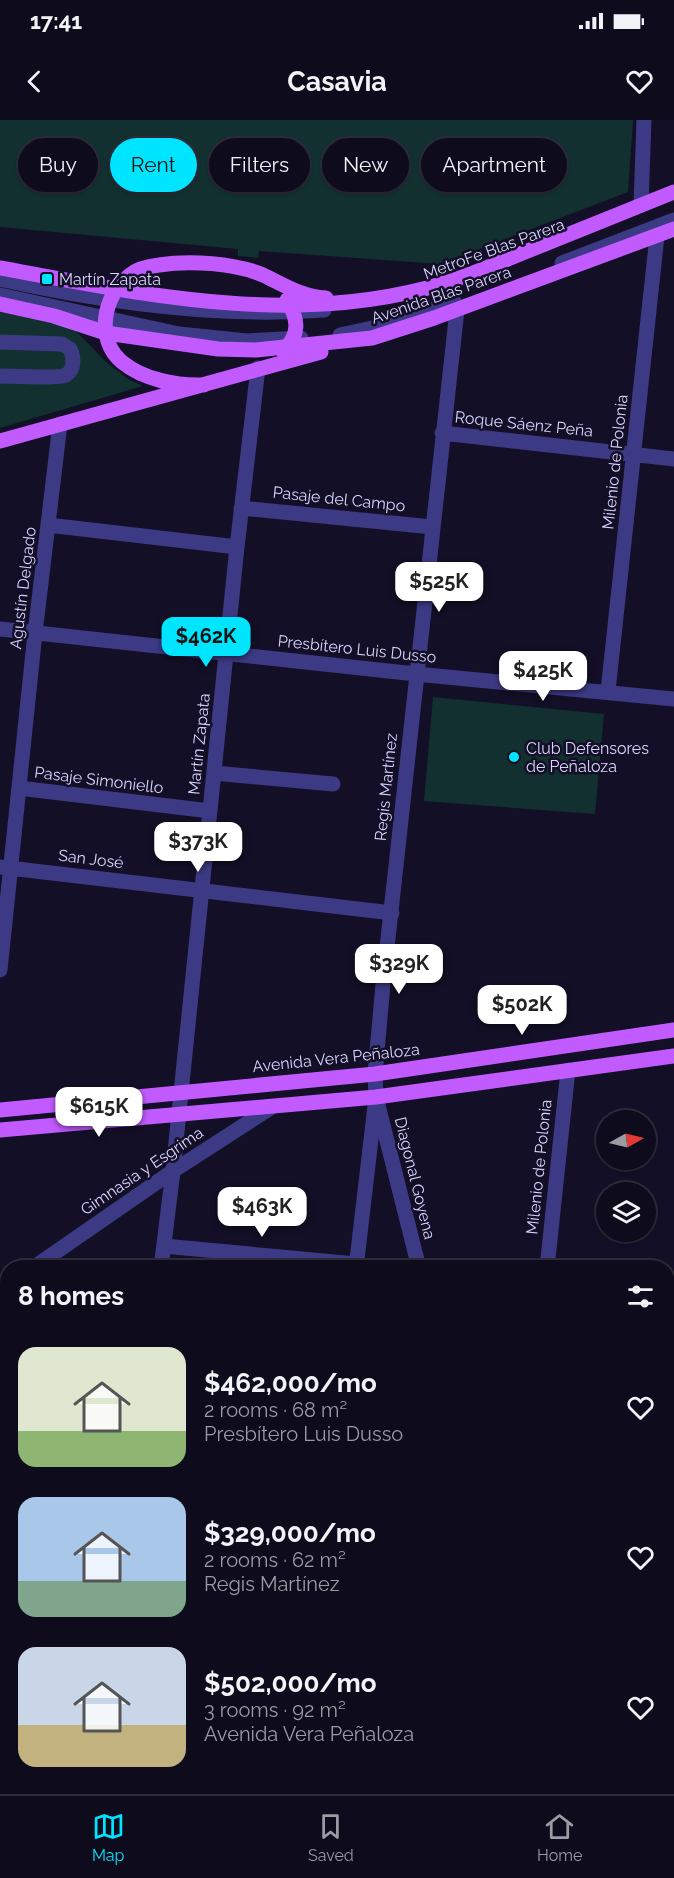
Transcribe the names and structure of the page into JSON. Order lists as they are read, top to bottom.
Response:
{
  "streets": {
    "main road": ["Avenida Blas Parera", "Avenida Vera Peñaloza"],
    "street": [
      "MetroFe Blas Parera",
      "Roque Sáenz Peña",
      "Milenio de Polonia",
      "Pasaje del Campo",
      "Agustín Delgado",
      "Presbítero Luis Dusso",
      "Martín Zapata",
      "Pasaje Simoniello",
      "Regis Martínez",
      "San José",
      "Gimnasia y Esgrima",
      "Diagonal Goyena"
    ]
  },
  "crossings": [
    ["MetroFe Blas Parera", "Avenida Blas Parera"],
    ["Avenida Blas Parera", "Milenio de Polonia"],
    ["Avenida Blas Parera", "Regis Martínez"],
    ["Roque Sáenz Peña", "Milenio de Polonia"],
    ["Roque Sáenz Peña", "Regis Martínez"],
    ["Milenio de Polonia", "Presbítero Luis Dusso"],
    ["Pasaje del Campo", "Martín Zapata"],
    ["Pasaje del Campo", "Regis Martínez"],
    ["Agustín Delgado", "Presbítero Luis Dusso"],
    ["Agustín Delgado", "Pasaje Simoniello"],
    ["Agustín Delgado", "San José"],
    ["Presbítero Luis Dusso", "Martín Zapata"],
    ["Presbítero Luis Dusso", "Regis Martínez"],
    ["Martín Zapata", "Pasaje Simoniello"],
    ["Martín Zapata", "San José"],
    ["Martín Zapata", "Avenida Vera Peñaloza"],
    ["Martín Zapata", "Gimnasia y Esgrima"],
    ["Regis Martínez", "San José"],
    ["Regis Martínez", "Avenida Vera Peñaloza"],
    ["Regis Martínez", "Diagonal Goyena"]
  ],
  "places": {
    "transit": ["Martín Zapata"],
    "other": ["Club Defensores de Peñaloza"]
  },
  "north": "right",
  "page": {
    "status": "17:41",
    "header": "Casavia",
    "chip": [
      "Buy",
      "Rent",
      "Filters",
      "New",
      "Apartment"
    ],
    "price": [
      "$525K",
      "$462K",
      "$425K",
      "$373K",
      "$329K",
      "$502K",
      "$615K",
      "$463K"
    ],
    "heading": "8 homes",
    "list": [
      {
        "name": "$462,000/mo",
        "note": "2 rooms · 68 m² · Presbítero Luis Dusso"
      },
      {
        "name": "$329,000/mo",
        "note": "2 rooms · 62 m² · Regis Martínez"
      },
      {
        "name": "$502,000/mo",
        "note": "3 rooms · 92 m² · Avenida Vera Peñaloza"
      }
    ],
    "tabs": ["Map", "Saved", "Home"]
  }
}
